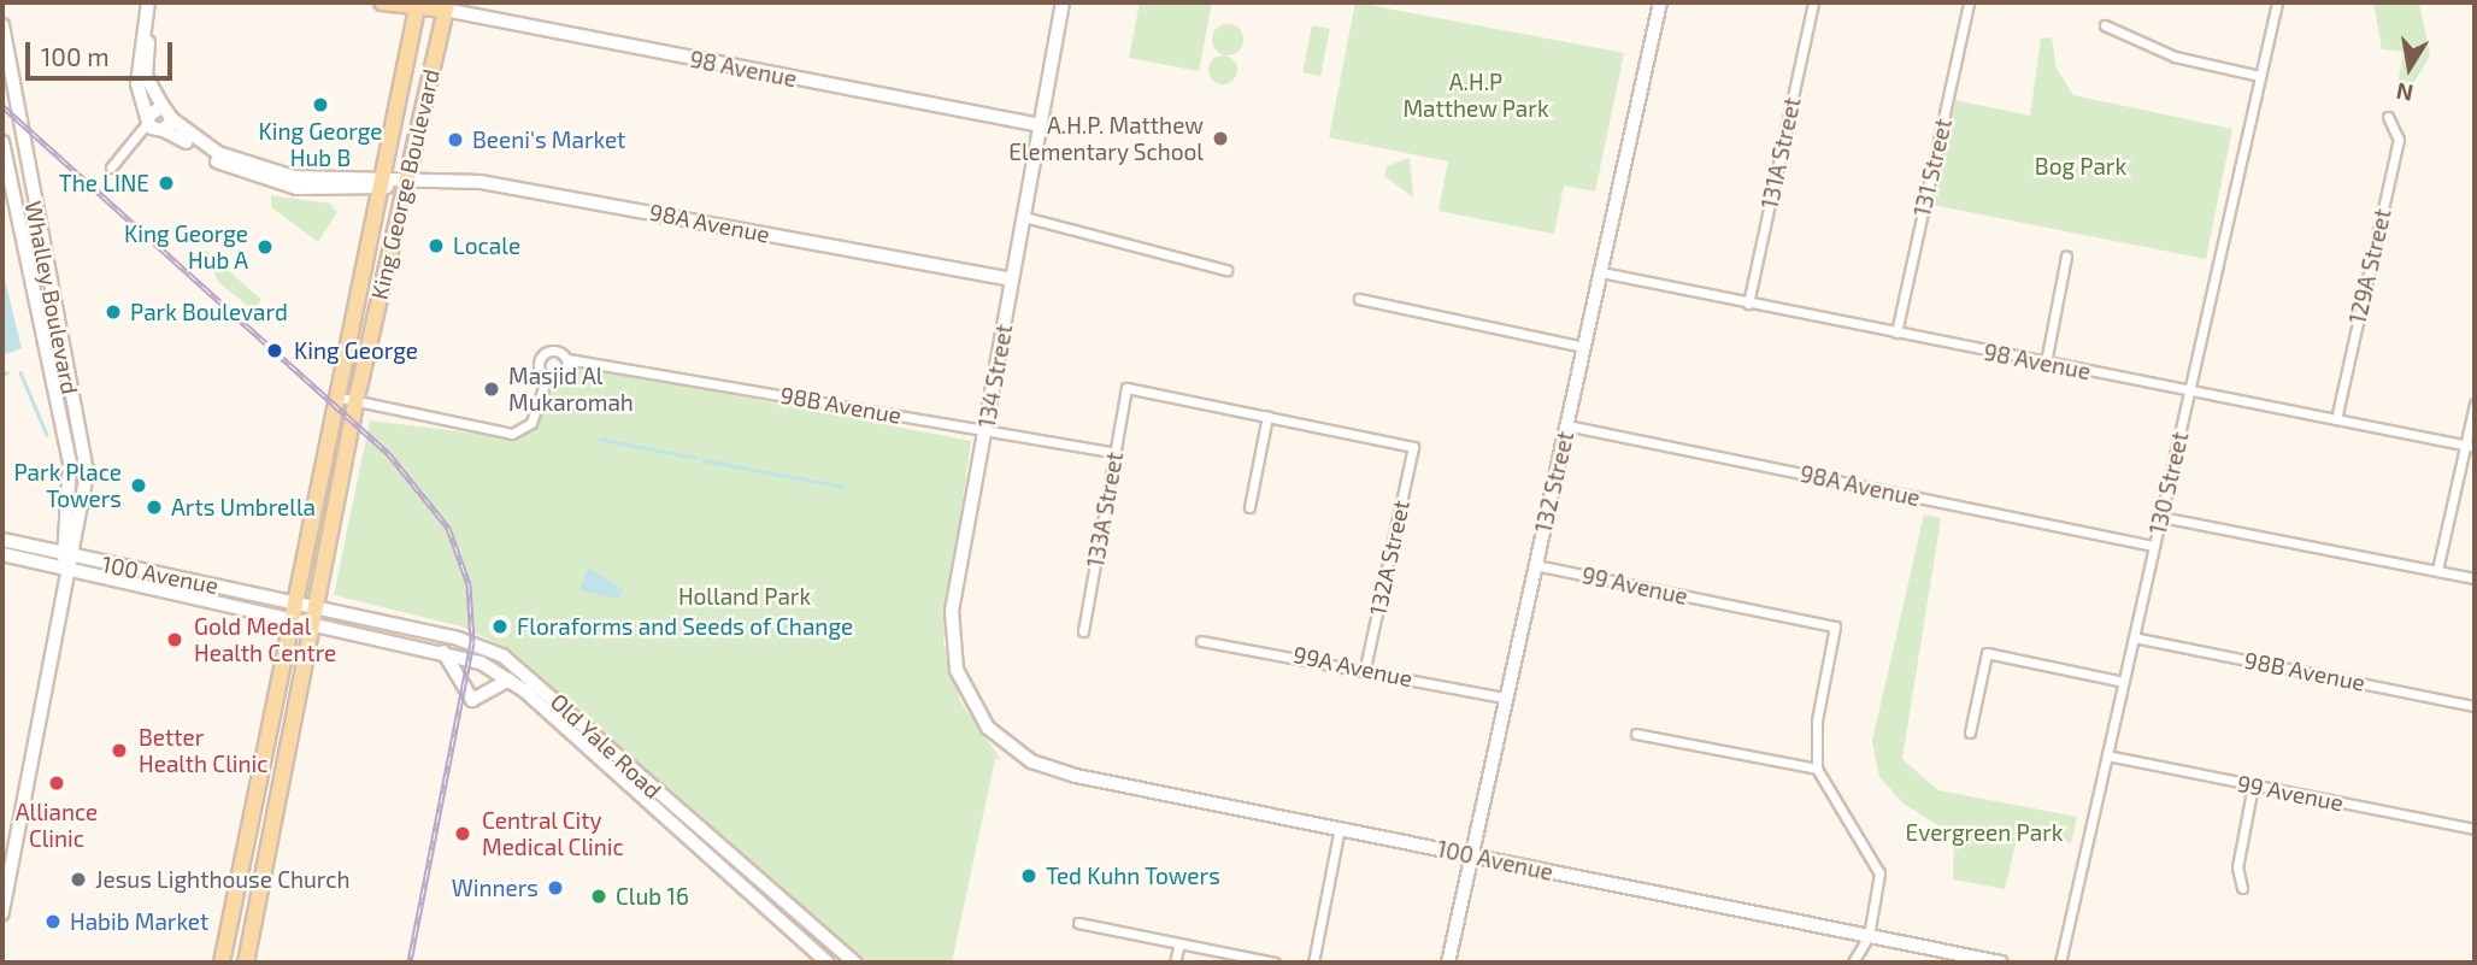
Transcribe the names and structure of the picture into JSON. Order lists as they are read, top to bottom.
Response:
{
  "streets": {
    "main road": [
      "98 Avenue",
      "King George Boulevard",
      "98A Avenue",
      "Whalley Boulevard",
      "134 Street",
      "132 Street",
      "100 Avenue",
      "Old Yale Road"
    ],
    "street": [
      "131A Street",
      "131 Street",
      "129A Street",
      "98B Avenue",
      "130 Street",
      "133A Street",
      "132A Street",
      "99 Avenue",
      "99A Avenue"
    ]
  },
  "crossings": [
    ["98 Avenue", "131A Street"],
    ["98 Avenue", "131 Street"],
    ["98 Avenue", "King George Boulevard"],
    ["98 Avenue", "129A Street"],
    ["98 Avenue", "134 Street"],
    ["98 Avenue", "132 Street"],
    ["98 Avenue", "130 Street"],
    ["King George Boulevard", "98A Avenue"],
    ["King George Boulevard", "100 Avenue"],
    ["King George Boulevard", "Old Yale Road"],
    ["98A Avenue", "134 Street"],
    ["98A Avenue", "132 Street"],
    ["98A Avenue", "130 Street"],
    ["Whalley Boulevard", "100 Avenue"],
    ["134 Street", "98B Avenue"],
    ["134 Street", "100 Avenue"],
    ["98B Avenue", "130 Street"],
    ["98B Avenue", "133A Street"],
    ["132 Street", "100 Avenue"],
    ["132 Street", "99 Avenue"],
    ["132 Street", "99A Avenue"],
    ["130 Street", "99 Avenue"],
    ["133A Street", "132A Street"],
    ["132A Street", "99A Avenue"],
    ["100 Avenue", "Old Yale Road"]
  ],
  "parks": [
    "A.H.P Matthew Park",
    "Bog Park",
    "Holland Park",
    "Evergreen Park"
  ],
  "places": [
    "King George Hub B",
    "A.H.P. Matthew Elementary School",
    "Beeni's Market",
    "The LINE",
    "Locale",
    "King George Hub A",
    "Park Boulevard",
    "King George",
    "Masjid Al Mukaromah",
    "Park Place Towers",
    "Arts Umbrella",
    "Floraforms and Seeds of Change",
    "Gold Medal Health Centre",
    "Better Health Clinic",
    "Alliance Clinic",
    "Central City Medical Clinic",
    "Ted Kuhn Towers",
    "Jesus Lighthouse Church",
    "Winners",
    "Club 16",
    "Habib Market"
  ],
  "scale_bar": "100 m",
  "north": "bottom"
}
